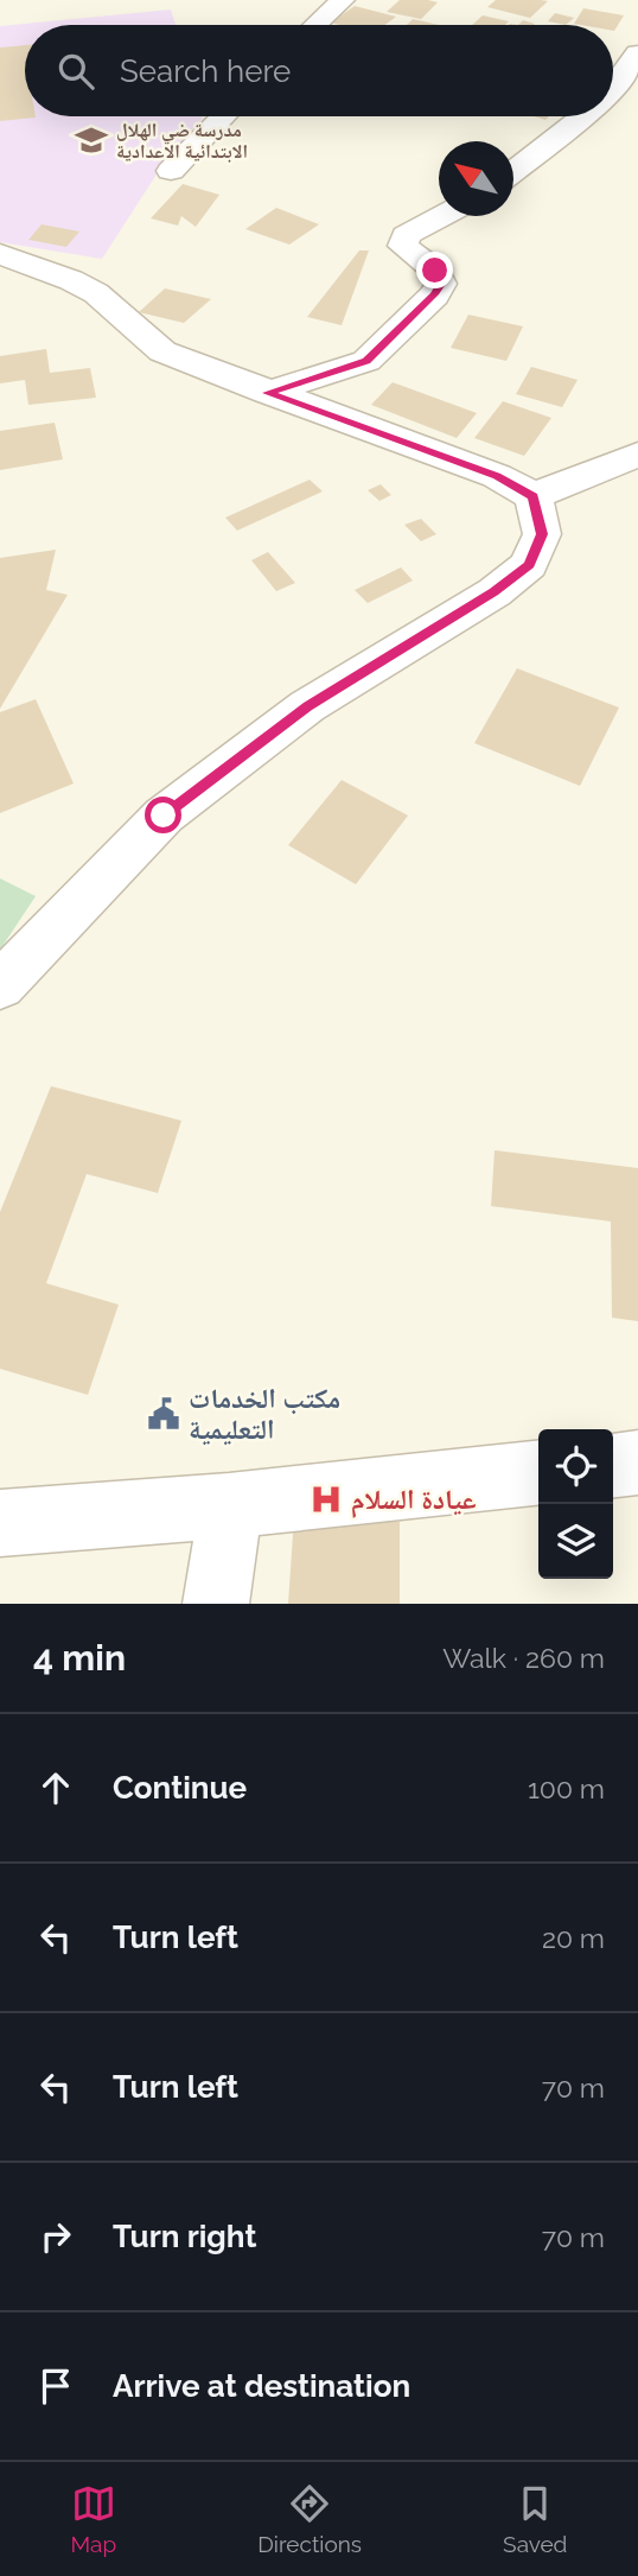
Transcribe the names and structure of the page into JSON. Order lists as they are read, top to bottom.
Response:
{
  "places": {
    "school or university": ["مدرسة ضي الهلال الابتدائية الاعدادية"],
    "public building": ["مكتب الخدمات التعليمية"],
    "hospital": ["عيادة السلام"]
  },
  "north": "top left",
  "page": {
    "search": "Search here",
    "heading": ["4 min", "Walk · 260 m"],
    "list": [
      ["Continue", "100 m"],
      ["Turn left", "20 m"],
      ["Turn left", "70 m"],
      ["Turn right", "70 m"],
      "Arrive at destination"
    ],
    "nav": ["Map", "Directions", "Saved"]
  }
}
